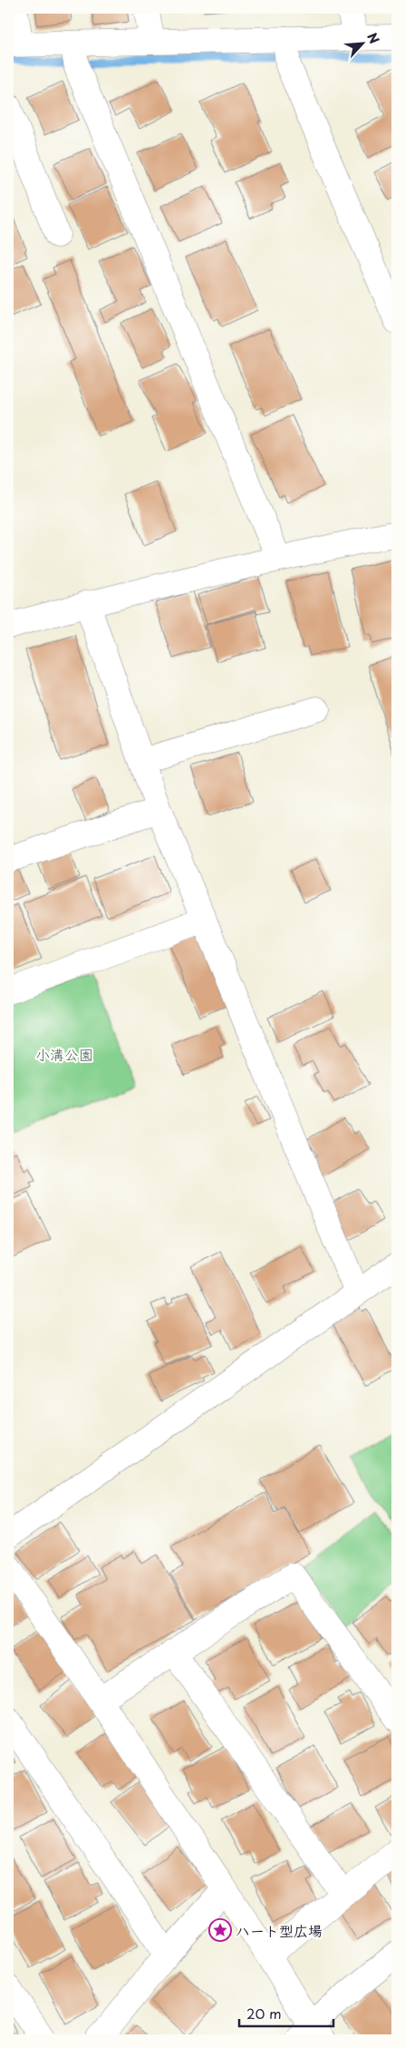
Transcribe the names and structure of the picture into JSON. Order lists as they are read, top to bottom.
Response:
{
  "parks": ["小溝公園"],
  "places": {
    "place": ["ハート型広場"]
  },
  "scale_bar": "20 m",
  "north": "top right"
}
